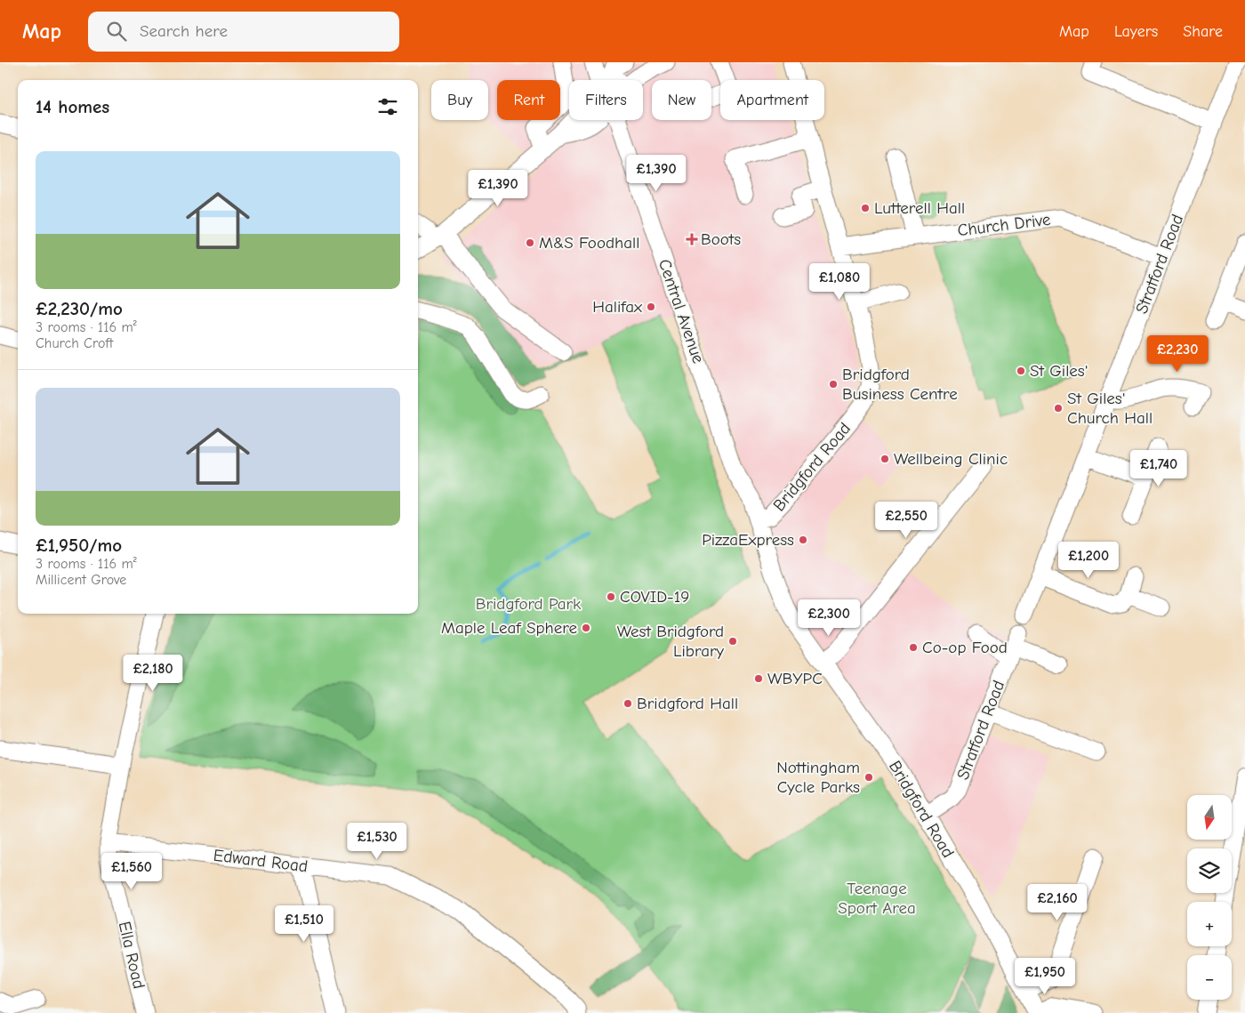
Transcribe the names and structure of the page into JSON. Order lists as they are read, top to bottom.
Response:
{
  "streets": {
    "street": [
      "Church Drive",
      "Stratford Road",
      "Central Avenue",
      "Bridgford Road",
      "Edward Road",
      "Ella Road"
    ]
  },
  "crossings": [
    ["Church Drive", "Stratford Road"],
    ["Church Drive", "Bridgford Road"],
    ["Stratford Road", "Bridgford Road"],
    ["Central Avenue", "Bridgford Road"],
    ["Edward Road", "Ella Road"]
  ],
  "parks": ["Bridgford Park", "Teenage Sport Area"],
  "places": {
    "other": [
      "Lutterell Hall",
      "M&S Foodhall",
      "Halifax",
      "St Giles'",
      "Bridgford Business Centre",
      "St Giles' Church Hall",
      "Wellbeing Clinic",
      "PizzaExpress",
      "COVID-19",
      "Maple Leaf Sphere",
      "West Bridgford Library",
      "Co-op Food",
      "WBYPC",
      "Bridgford Hall",
      "Nottingham Cycle Parks"
    ],
    "health": ["Boots"]
  },
  "north": "bottom",
  "page": {
    "header": "Map",
    "search": "Search here",
    "nav": ["Map", "Layers", "Share"],
    "chip": [
      "Buy",
      "Rent",
      "Filters",
      "New",
      "Apartment"
    ],
    "heading": "14 homes",
    "list": [
      {
        "name": "£2,230/mo",
        "note": "3 rooms · 116 m² · Church Croft"
      },
      {
        "name": "£1,950/mo",
        "note": "3 rooms · 116 m² · Millicent Grove"
      }
    ],
    "price": [
      "£1,390",
      "£1,390",
      "£1,080",
      "£2,230",
      "£1,740",
      "£2,550",
      "£1,200",
      "£2,300",
      "£2,180",
      "£1,530",
      "£1,560",
      "£2,160",
      "£1,510",
      "£1,950"
    ],
    "map_buttons": ["+", "−"]
  }
}
